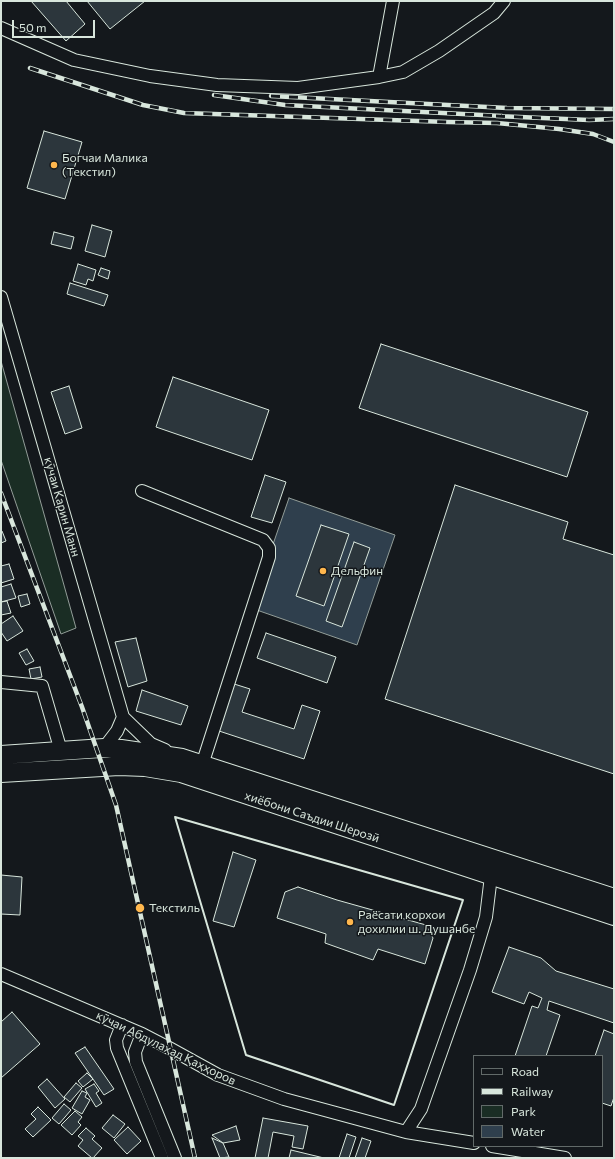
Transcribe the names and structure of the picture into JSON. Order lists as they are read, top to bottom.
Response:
{
  "streets": {
    "highway": ["хиёбони Саъдии Шерозӣ"],
    "street": ["кӯчаи Карин Манн", "кӯчаи Абдулаҳад Қаҳҳоров"]
  },
  "crossings": [
    ["кӯчаи Карин Манн", "хиёбони Саъдии Шерозӣ"]
  ],
  "places": [
    "Богчаи Малика (Текстил)",
    "Дельфин",
    "Текстиль",
    "Раёсати корхои дохилии ш. Душанбе"
  ],
  "legend": [
    "Road",
    "Railway",
    "Park",
    "Water"
  ],
  "scale_bar": "50 m"
}
